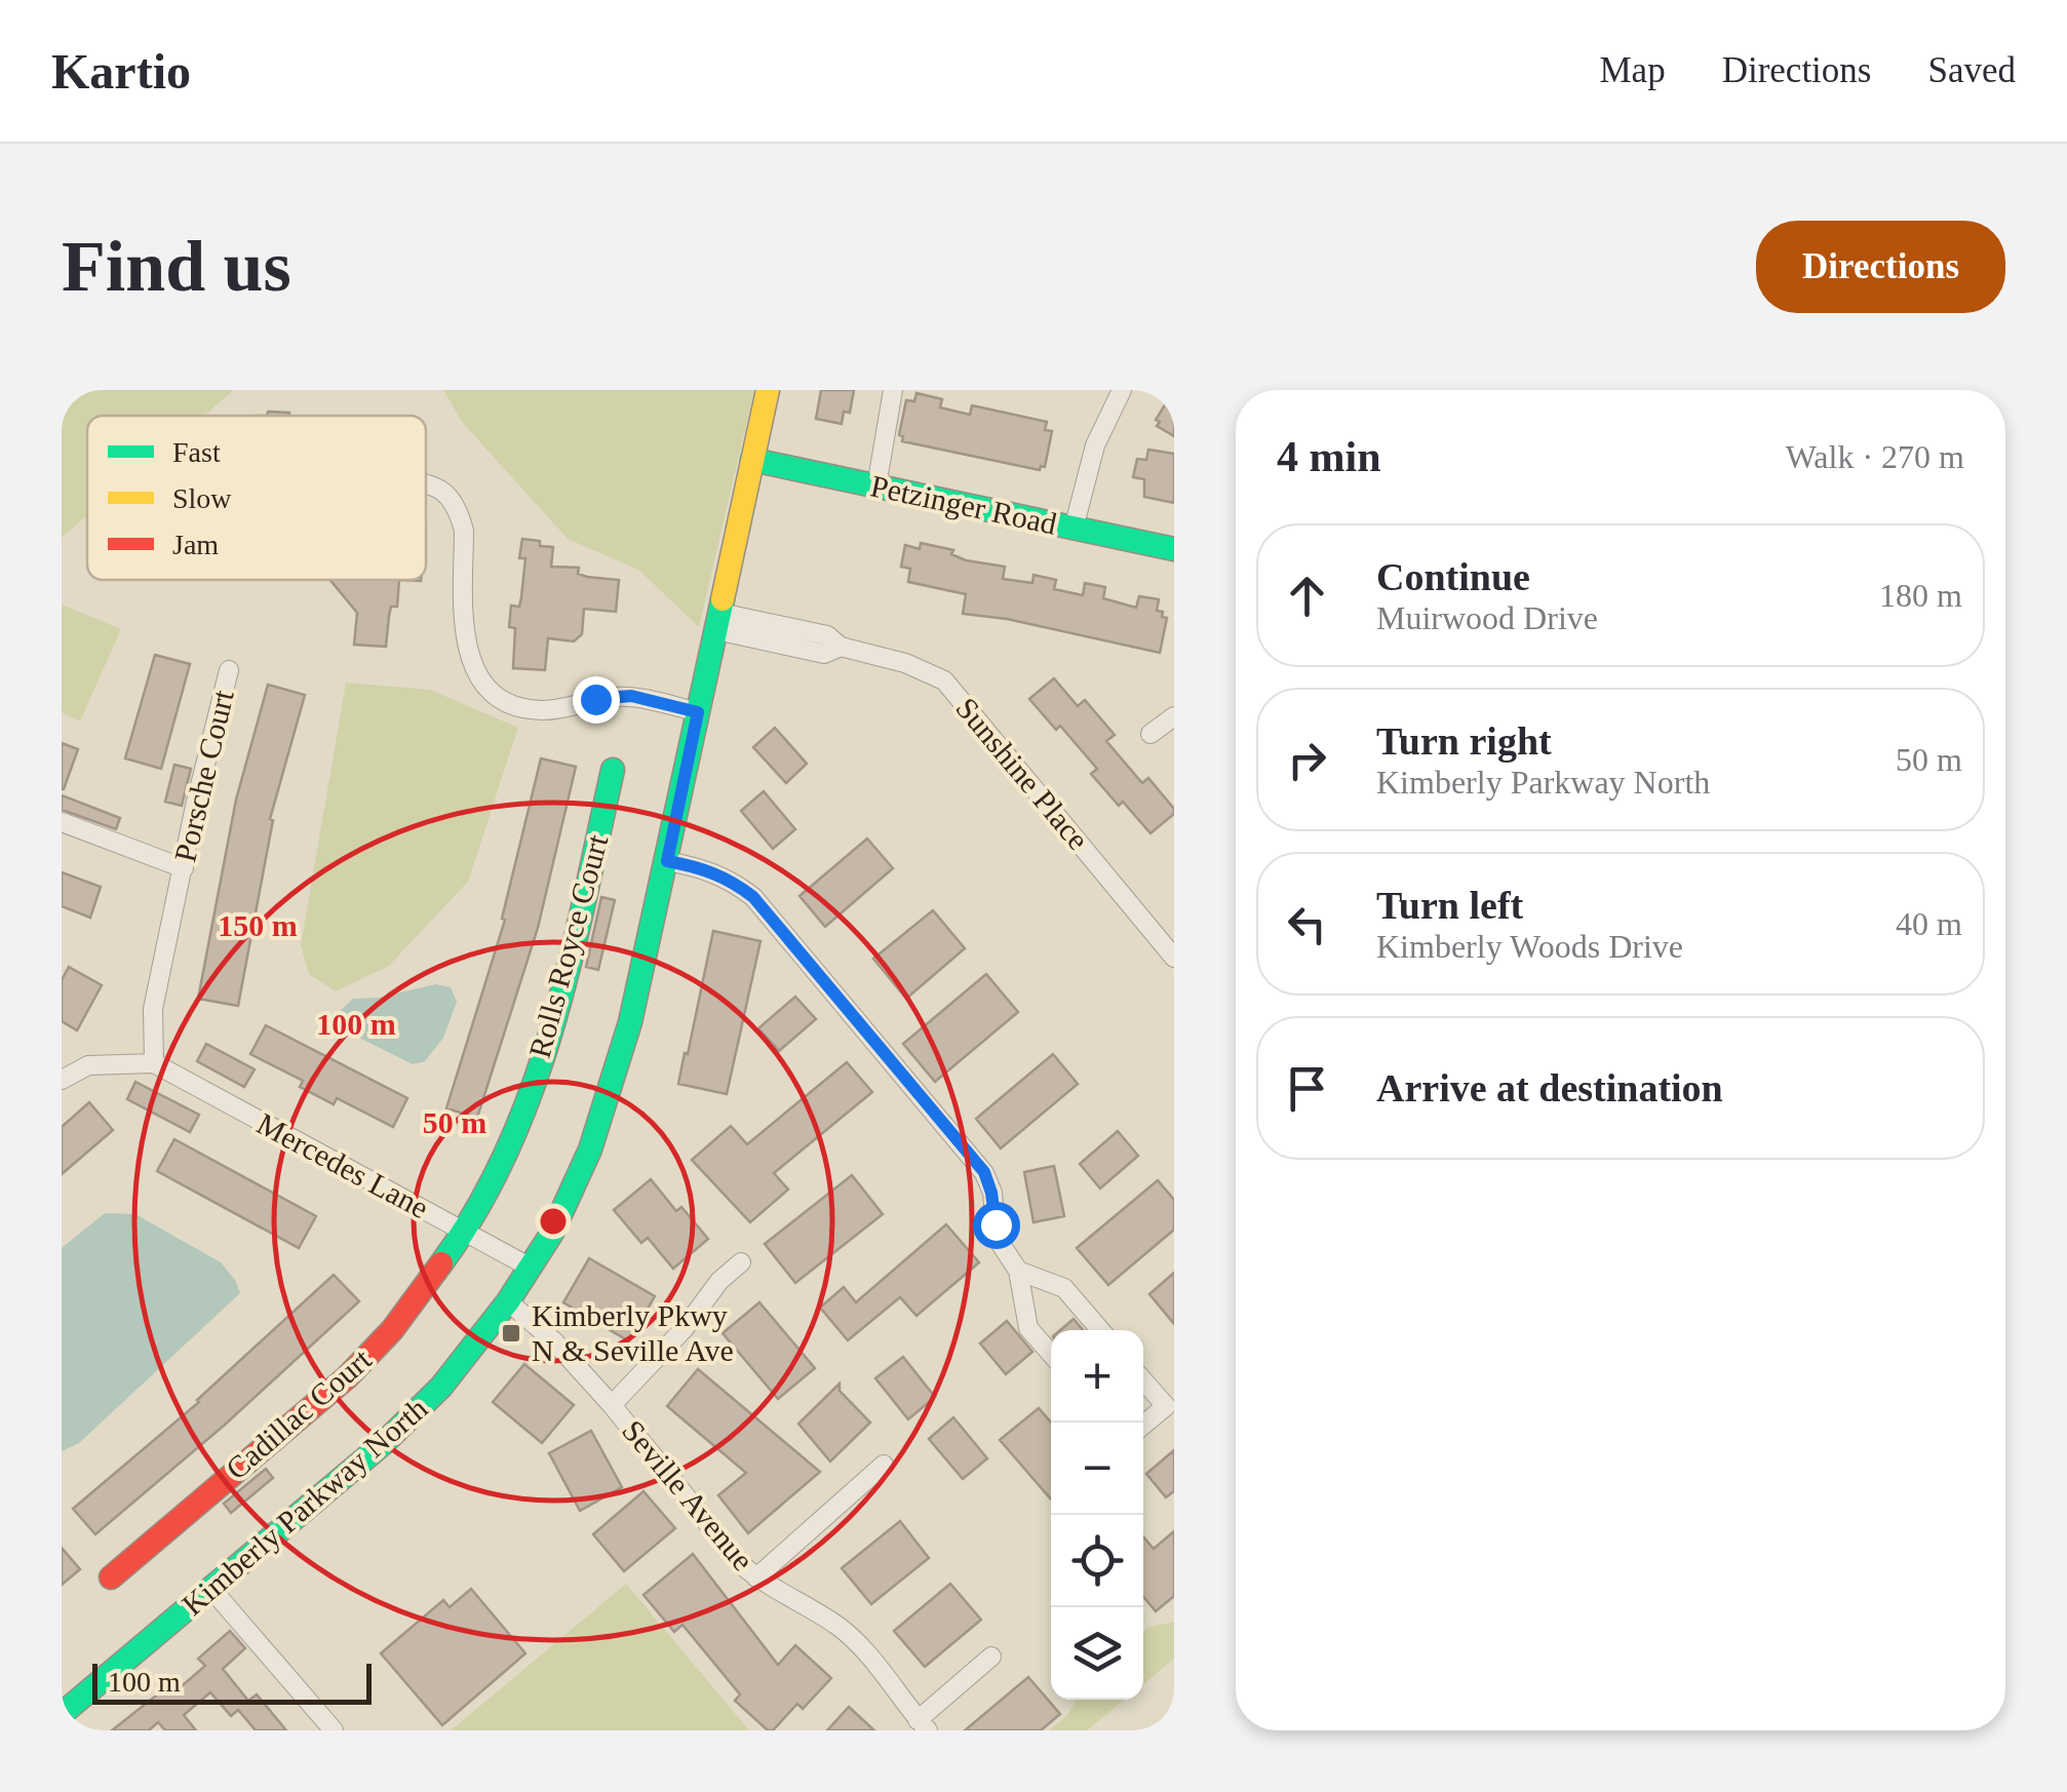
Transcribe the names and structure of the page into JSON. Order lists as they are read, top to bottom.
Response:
{
  "streets": {
    "street": [
      "Petzinger Road",
      "Sunshine Place",
      "Porsche Court",
      "Rolls Royce Court",
      "Mercedes Lane",
      "Cadillac Court",
      "Seville Avenue",
      "Kimberly Parkway North"
    ]
  },
  "crossings": [
    ["Petzinger Road", "Kimberly Parkway North"],
    ["Sunshine Place", "Kimberly Parkway North"],
    ["Porsche Court", "Mercedes Lane"],
    ["Rolls Royce Court", "Mercedes Lane"],
    ["Rolls Royce Court", "Cadillac Court"],
    ["Mercedes Lane", "Cadillac Court"],
    ["Mercedes Lane", "Kimberly Parkway North"],
    ["Seville Avenue", "Kimberly Parkway North"]
  ],
  "places": {
    "transit": ["Kimberly Pkwy N & Seville Ave"]
  },
  "legend": ["Fast", "Slow", "Jam"],
  "scale_bar": "100 m",
  "page": {
    "header": "Kartio",
    "nav": ["Map", "Directions", "Saved"],
    "buttons": "Directions",
    "title": "Find us",
    "heading": ["4 min", "Walk · 270 m"],
    "list": [
      ["Continue", "Muirwood Drive", "180 m"],
      ["Turn right", "Kimberly Parkway North", "50 m"],
      ["Turn left", "Kimberly Woods Drive", "40 m"],
      "Arrive at destination"
    ],
    "map_buttons": ["+", "−"],
    "scale": "100 m"
  },
  "rings": ["150 m", "100 m", "50 m"]
}
